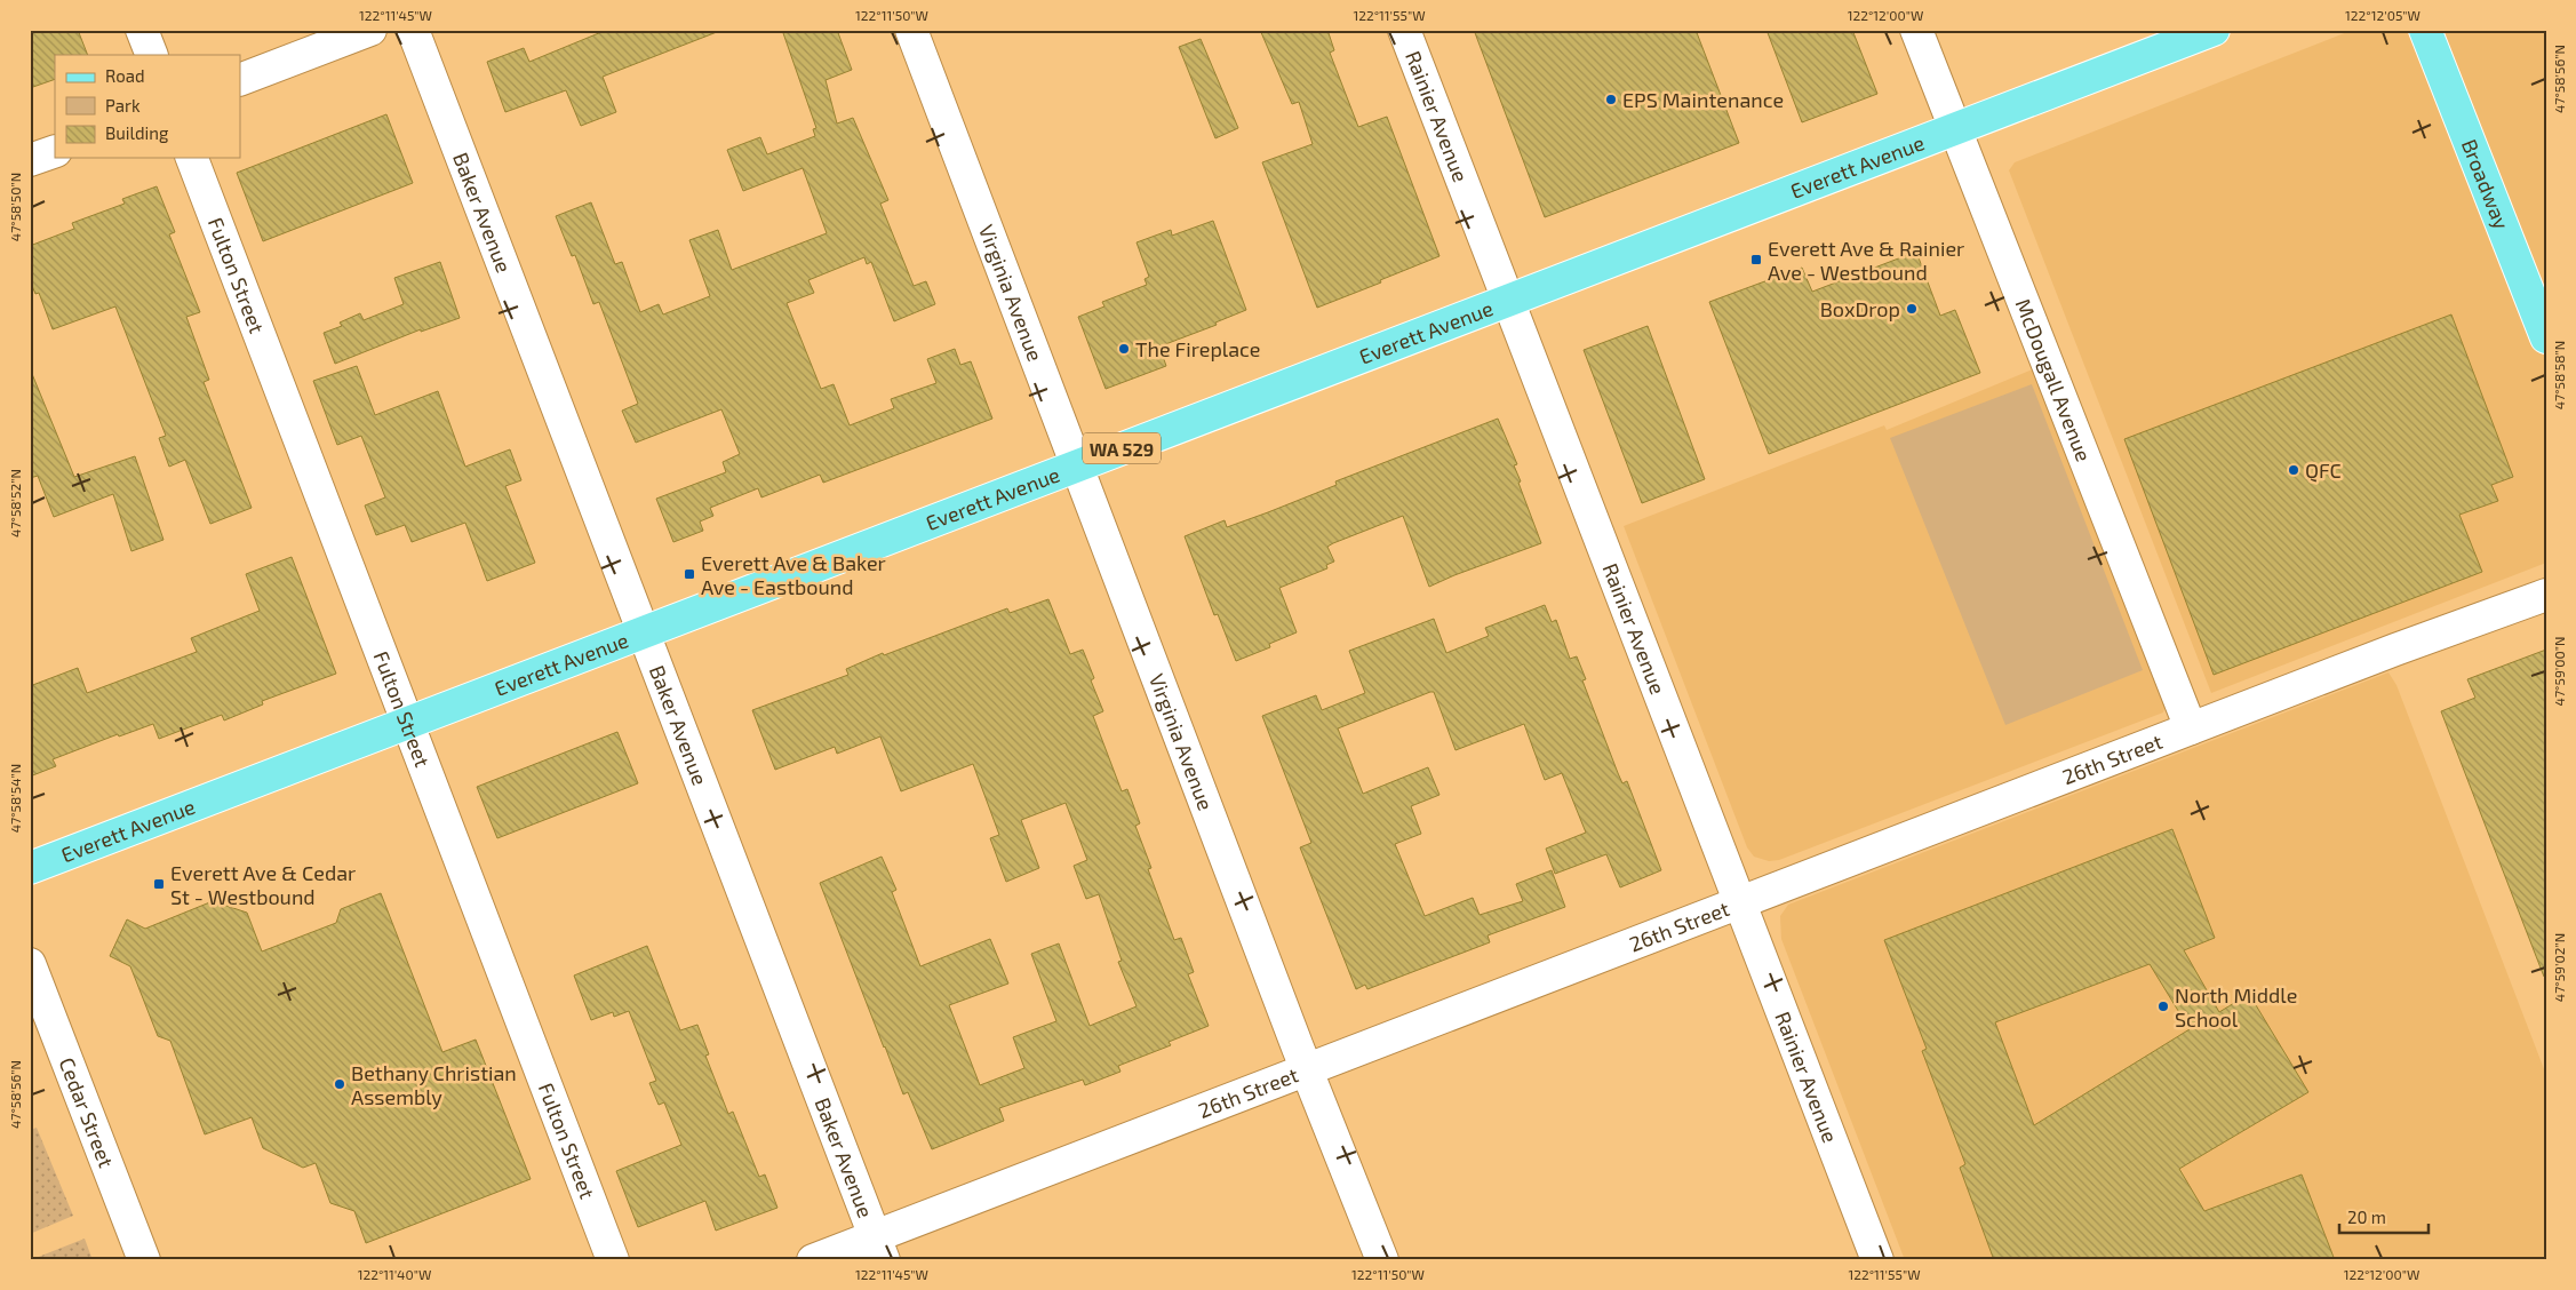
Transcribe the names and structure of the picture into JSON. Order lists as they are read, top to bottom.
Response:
{
  "streets": {
    "main road": ["Everett Avenue", "Broadway", "WA 529"],
    "street": [
      "Rainier Avenue",
      "Baker Avenue",
      "Fulton Street",
      "Virginia Avenue",
      "McDougall Avenue",
      "26th Street",
      "Cedar Street"
    ]
  },
  "crossings": [
    ["Rainier Avenue", "Everett Avenue"],
    ["Rainier Avenue", "26th Street"],
    ["Everett Avenue", "Baker Avenue"],
    ["Everett Avenue", "Fulton Street"],
    ["Everett Avenue", "Virginia Avenue"],
    ["Everett Avenue", "McDougall Avenue"],
    ["Baker Avenue", "26th Street"],
    ["Virginia Avenue", "26th Street"],
    ["McDougall Avenue", "26th Street"]
  ],
  "places": {
    "other": [
      "EPS Maintenance",
      "BoxDrop",
      "The Fireplace",
      "QFC",
      "North Middle School",
      "Bethany Christian Assembly"
    ],
    "transit": ["Everett Ave & Rainier Ave - Westbound", "Everett Ave & Baker Ave - Eastbound", "Everett Ave & Cedar St - Westbound"]
  },
  "legend": ["Road", "Park", "Building"],
  "scale_bar": "20 m",
  "coordinates": [
    "122°11'45\"W",
    "122°11'50\"W",
    "122°11'55\"W",
    "122°12'00\"W",
    "122°12'05\"W",
    "47°58'56\"N",
    "47°58'50\"N",
    "47°58'58\"N",
    "47°58'52\"N",
    "47°59'00\"N",
    "47°58'54\"N",
    "47°59'02\"N",
    "122°11'40\"W"
  ]
}
